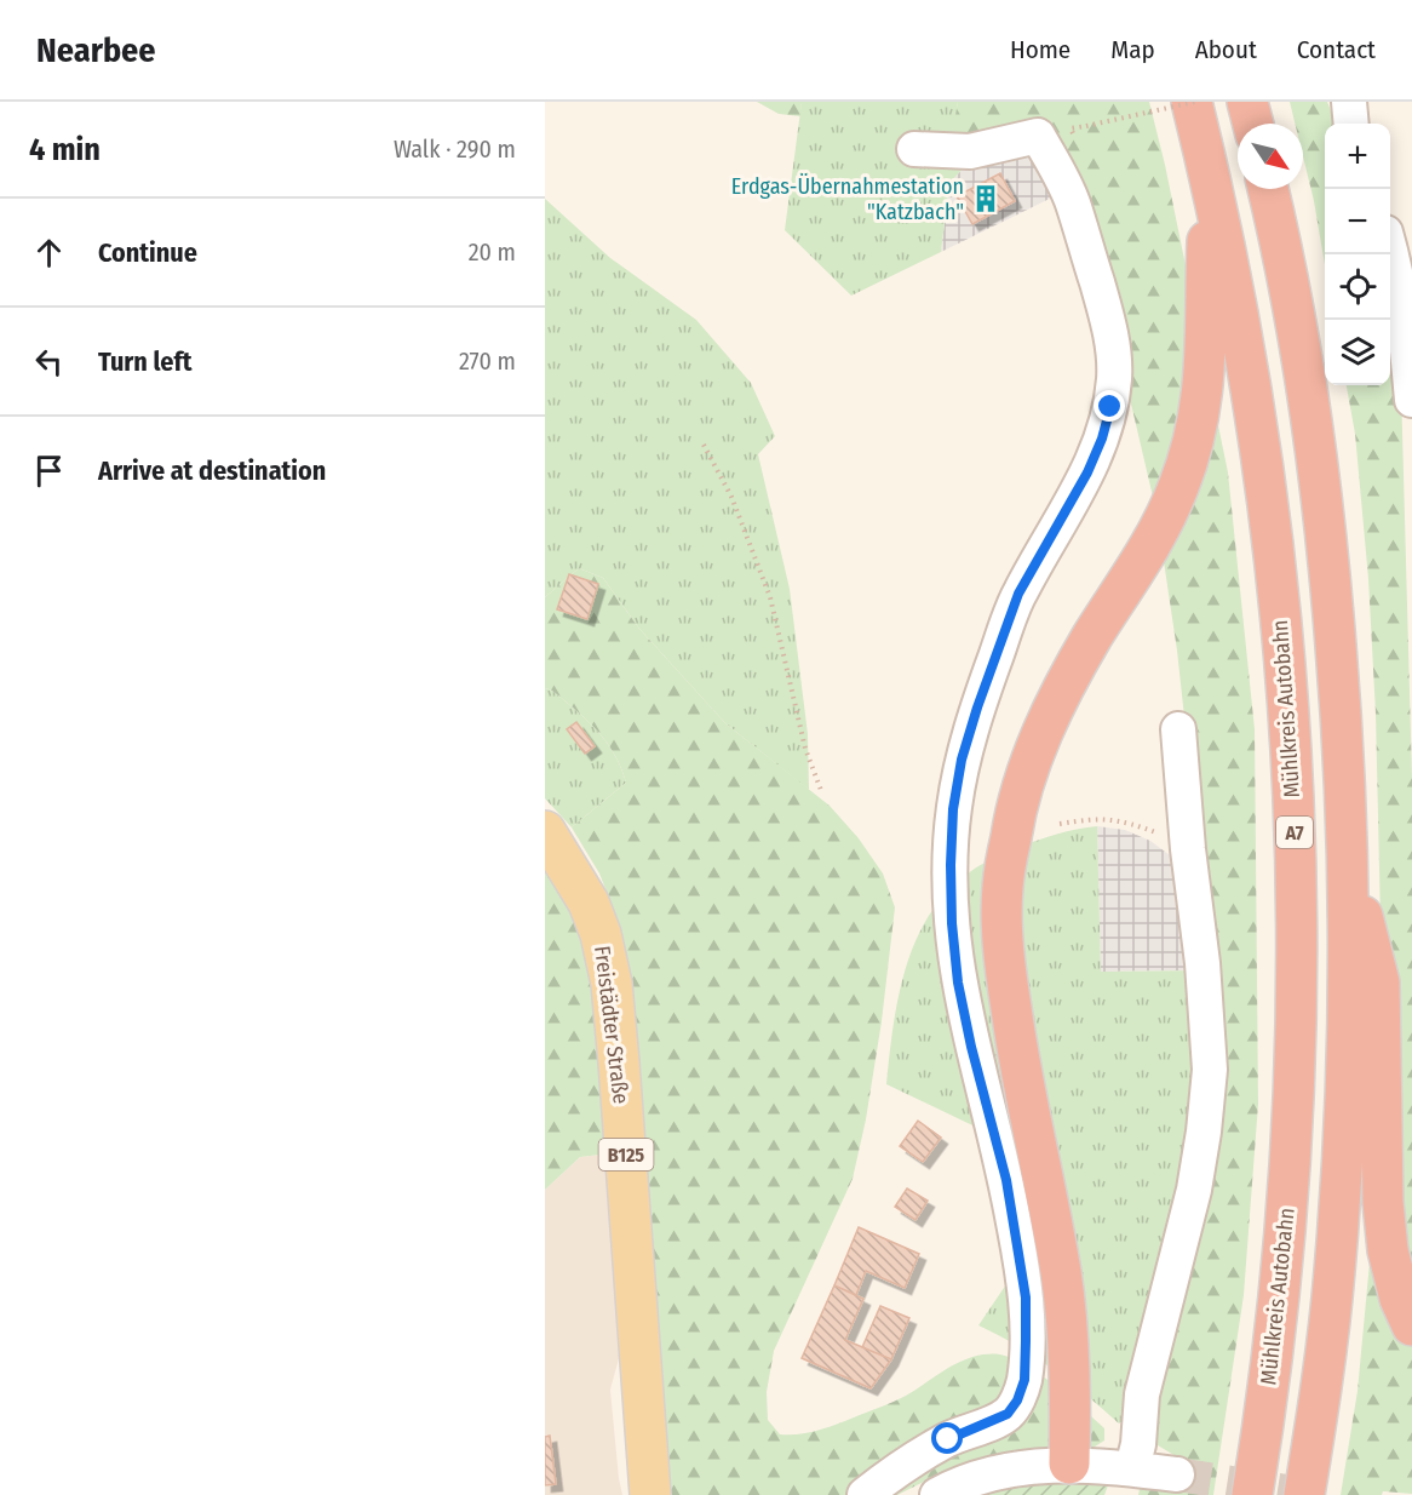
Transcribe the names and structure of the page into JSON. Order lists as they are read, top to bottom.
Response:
{
  "streets": {
    "highway": ["Mühlkreis Autobahn", "A7"],
    "main road": ["Freistädter Straße", "B125"]
  },
  "places": {
    "building": ["Erdgas-Übernahmestation \"Katzbach\""]
  },
  "north": "bottom right",
  "page": {
    "header": "Nearbee",
    "nav": [
      "Home",
      "Map",
      "About",
      "Contact"
    ],
    "heading": ["4 min", "Walk · 290 m"],
    "map_buttons": ["+", "−"],
    "list": [
      ["Continue", "20 m"],
      ["Turn left", "270 m"],
      "Arrive at destination"
    ]
  }
}
